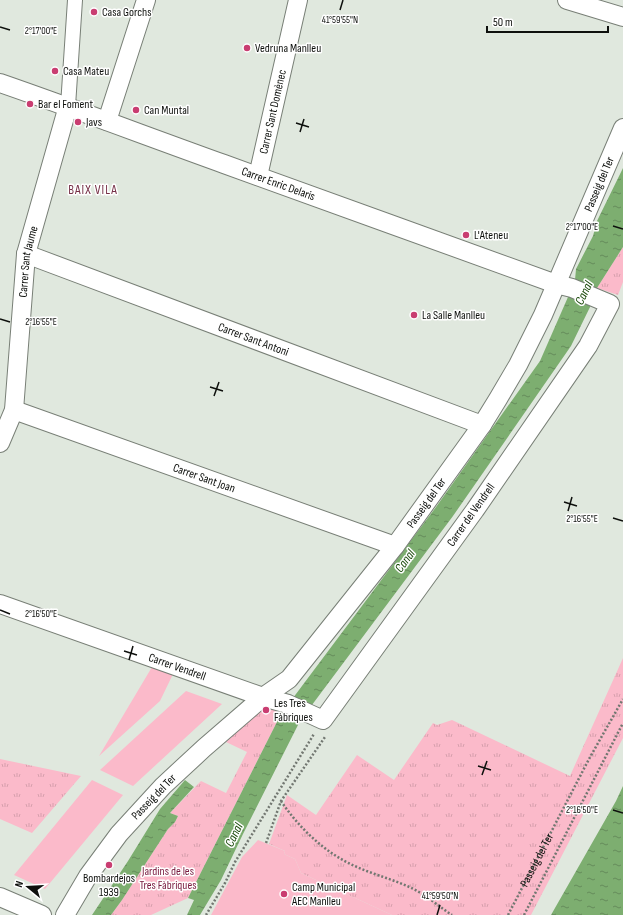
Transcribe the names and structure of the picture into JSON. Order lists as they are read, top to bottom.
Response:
{
  "streets": {
    "street": [
      "Carrer Sant Domènec",
      "Carrer Enric Delaris",
      "Passeig del Ter",
      "Carrer Sant Jaume",
      "Carrer Sant Antoni",
      "Carrer Sant Joan",
      "Carrer del Vendrell",
      "Carrer Vendrell"
    ]
  },
  "crossings": [
    ["Carrer Sant Domènec", "Carrer Enric Delaris"],
    ["Carrer Enric Delaris", "Passeig del Ter"],
    ["Carrer Enric Delaris", "Carrer Sant Jaume"],
    ["Carrer Enric Delaris", "Carrer del Vendrell"],
    ["Passeig del Ter", "Carrer Sant Antoni"],
    ["Passeig del Ter", "Carrer Sant Joan"],
    ["Passeig del Ter", "Carrer del Vendrell"],
    ["Passeig del Ter", "Carrer Vendrell"],
    ["Carrer Sant Jaume", "Carrer Sant Antoni"],
    ["Carrer Sant Jaume", "Carrer Sant Joan"],
    ["Carrer del Vendrell", "Carrer Vendrell"]
  ],
  "districts": ["BAIX VILA"],
  "water": ["Canal"],
  "parks": ["Jardins de les Tres Fàbriques"],
  "places": [
    "Casa Gorchs",
    "Vedruna Manlleu",
    "Casa Mateu",
    "Bar el Foment",
    "Can Muntal",
    "Javs",
    "L'Ateneu",
    "La Salle Manlleu",
    "Les Tres Fàbriques",
    "Bombardejos 1939",
    "Camp Municipal AEC Manlleu"
  ],
  "scale_bar": "50 m",
  "north": "left",
  "coordinates": [
    "41°59'55\"N",
    "2°17'00\"E",
    "2°16'55\"E",
    "2°16'50\"E",
    "41°59'50\"N"
  ]
}
